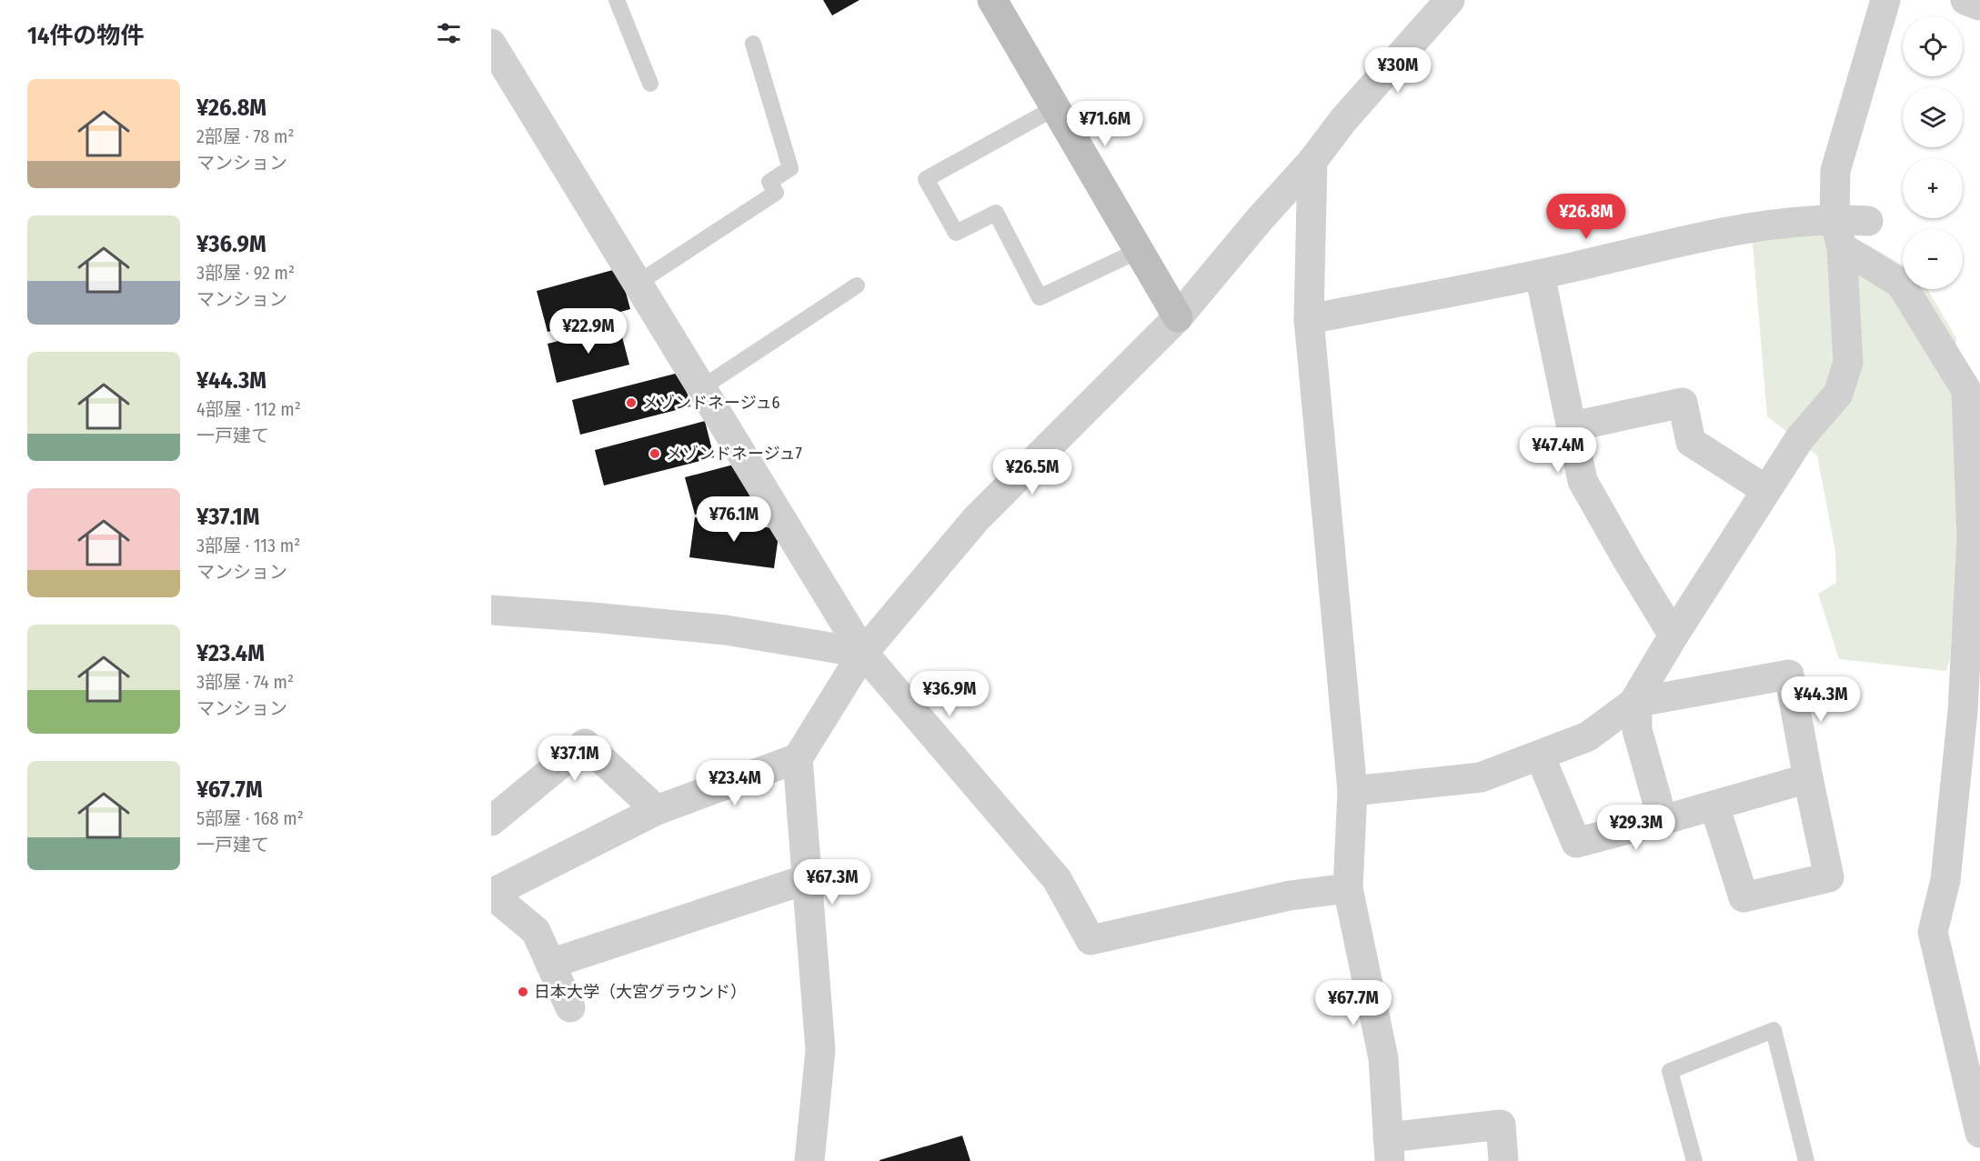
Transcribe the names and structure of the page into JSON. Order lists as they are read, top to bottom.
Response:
{
  "places": ["メゾンドネージュ6", "メゾンドネージュ7", "日本大学（大宮グラウンド）"],
  "page": {
    "heading": "14件の物件",
    "map_buttons": ["+", "−"],
    "price": [
      "¥30M",
      "¥71.6M",
      "¥26.8M",
      "¥22.9M",
      "¥47.4M",
      "¥26.5M",
      "¥76.1M",
      "¥36.9M",
      "¥44.3M",
      "¥37.1M",
      "¥23.4M",
      "¥29.3M",
      "¥67.3M",
      "¥67.7M"
    ],
    "list": [
      {
        "name": "¥26.8M",
        "note": "2部屋 · 78 m² · マンション"
      },
      {
        "name": "¥36.9M",
        "note": "3部屋 · 92 m² · マンション"
      },
      {
        "name": "¥44.3M",
        "note": "4部屋 · 112 m² · 一戸建て"
      },
      {
        "name": "¥37.1M",
        "note": "3部屋 · 113 m² · マンション"
      },
      {
        "name": "¥23.4M",
        "note": "3部屋 · 74 m² · マンション"
      },
      {
        "name": "¥67.7M",
        "note": "5部屋 · 168 m² · 一戸建て"
      }
    ]
  }
}
